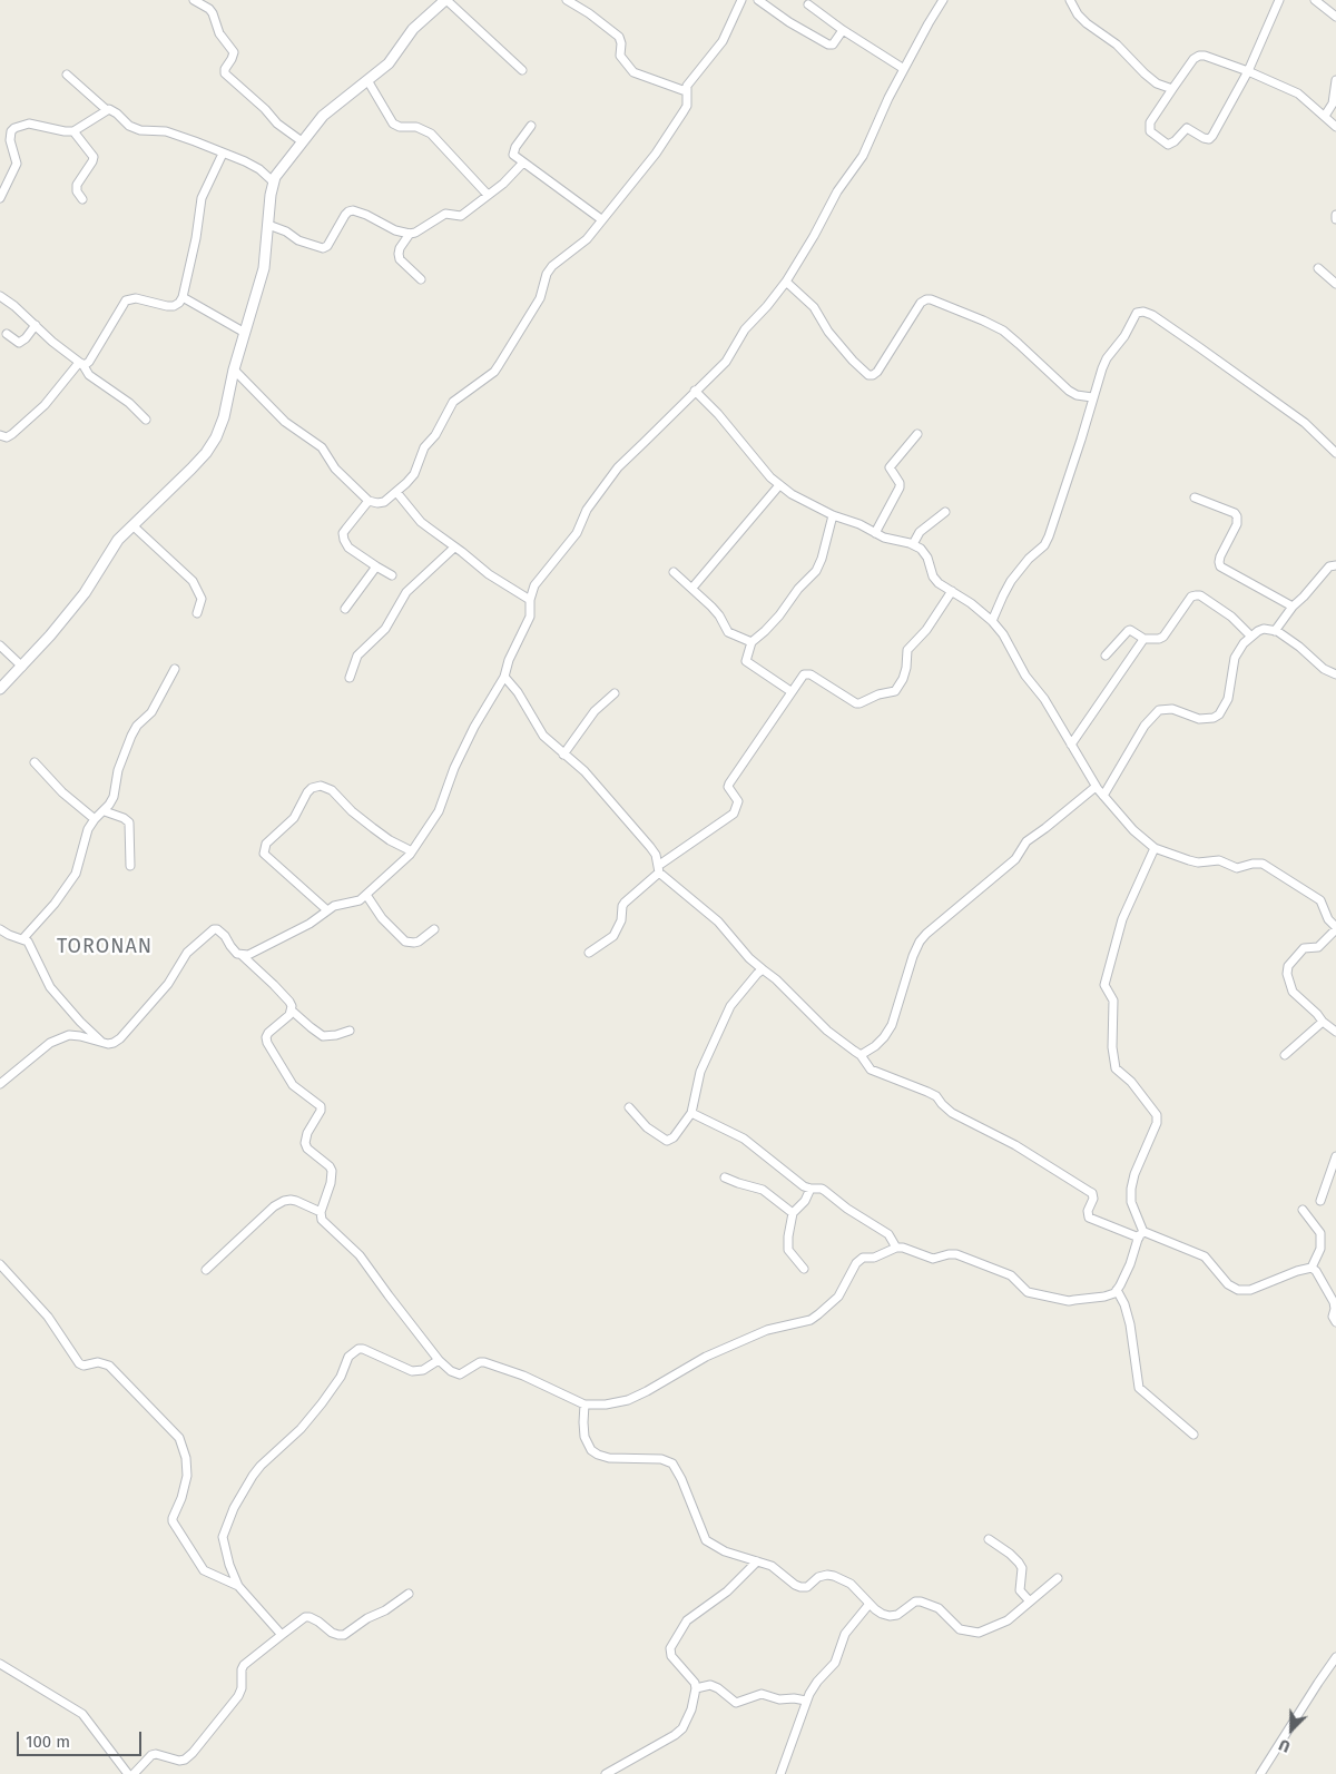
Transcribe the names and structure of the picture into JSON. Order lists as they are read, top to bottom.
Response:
{
  "districts": ["TORONAN"],
  "scale_bar": "100 m",
  "north": "bottom left"
}
